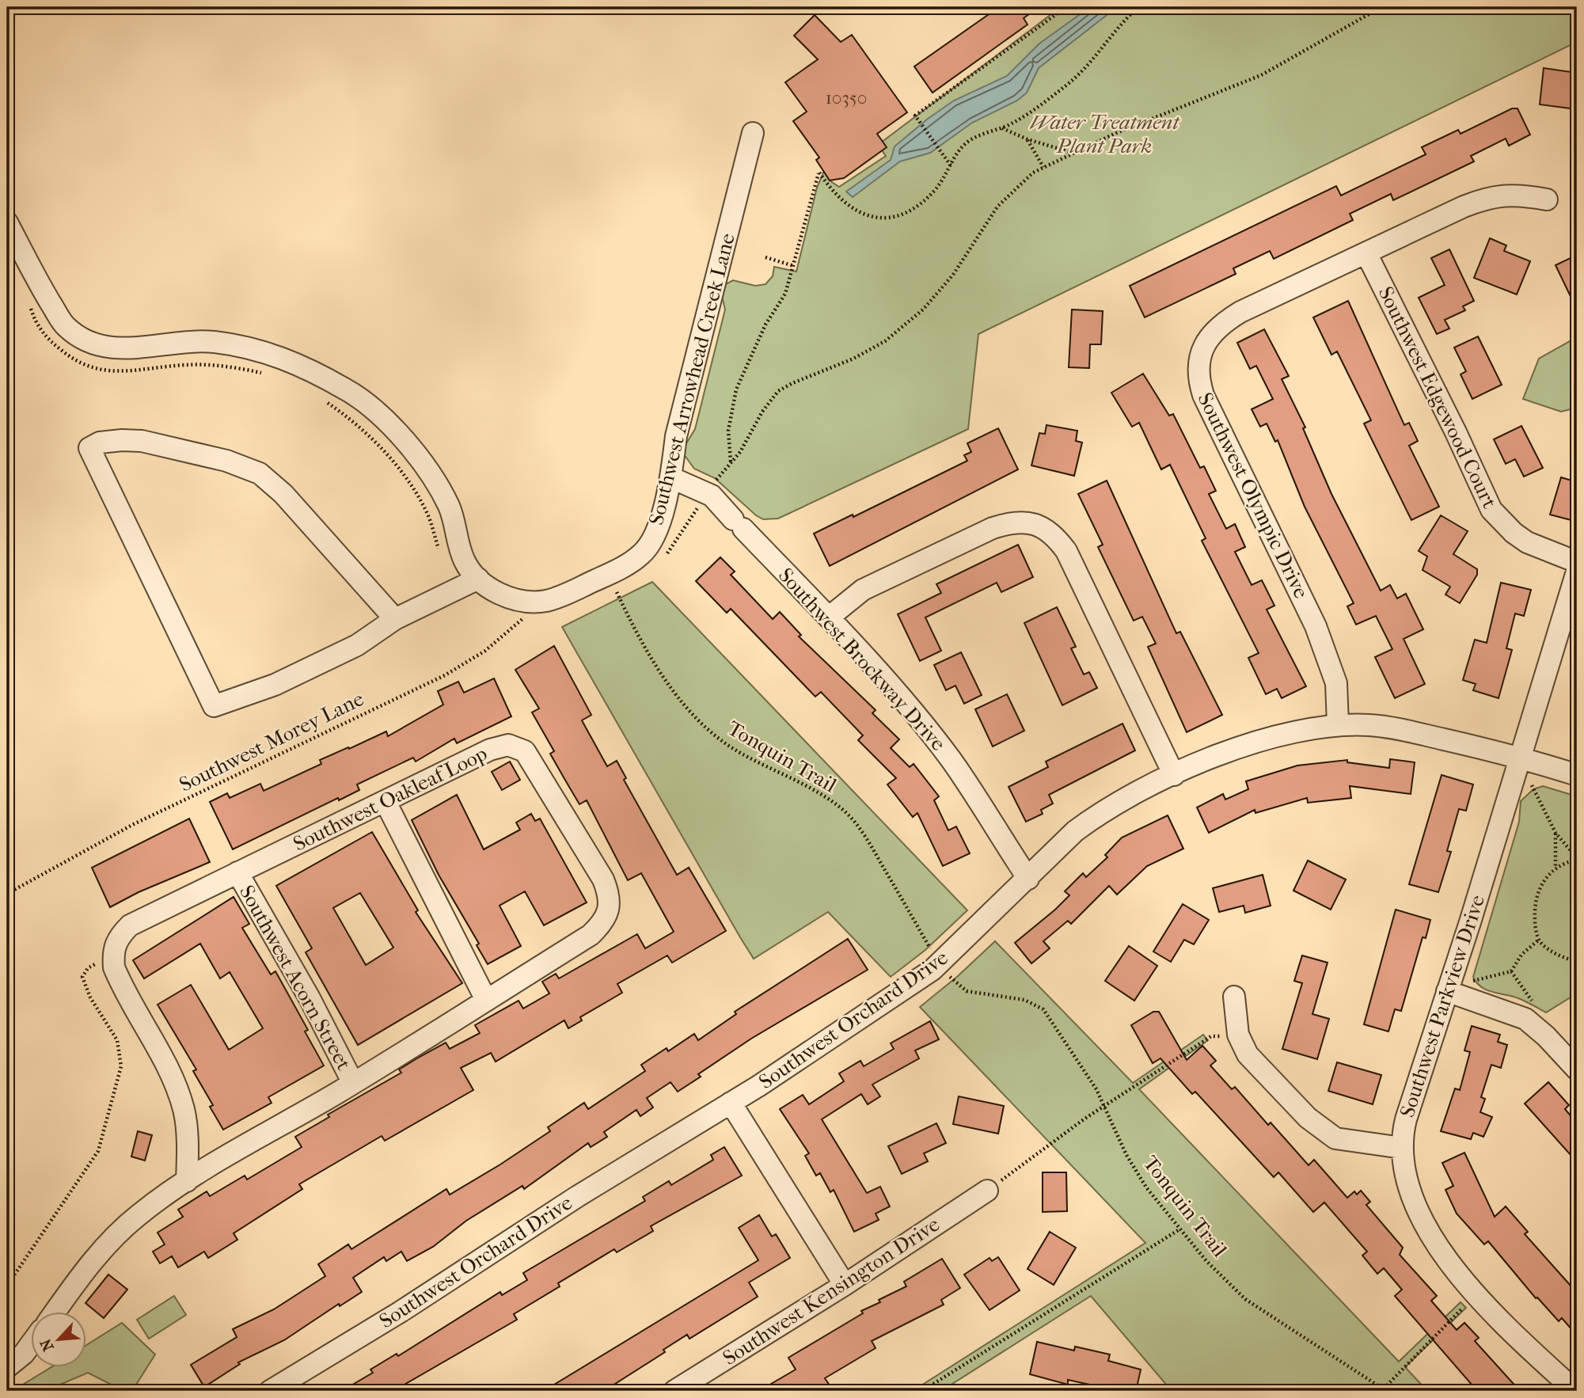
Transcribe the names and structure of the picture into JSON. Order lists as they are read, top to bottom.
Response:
{
  "streets": {
    "street": [
      "Southwest Arrowhead Creek Lane",
      "Southwest Edgewood Court",
      "Southwest Olympic Drive",
      "Southwest Brockway Drive",
      "Southwest Oakleaf Loop",
      "Southwest Acorn Street",
      "Southwest Parkview Drive",
      "Southwest Orchard Drive",
      "Southwest Kensington Drive"
    ],
    "path": ["Southwest Morey Lane", "Tonquin Trail"]
  },
  "crossings": [
    ["Southwest Arrowhead Creek Lane", "Southwest Brockway Drive"],
    ["Southwest Arrowhead Creek Lane", "Southwest Morey Lane"],
    ["Southwest Edgewood Court", "Southwest Olympic Drive"],
    ["Southwest Olympic Drive", "Southwest Orchard Drive"],
    ["Southwest Brockway Drive", "Southwest Orchard Drive"],
    ["Southwest Oakleaf Loop", "Southwest Acorn Street"],
    ["Southwest Parkview Drive", "Southwest Orchard Drive"]
  ],
  "parks": ["Water Treatment Plant Park"],
  "house_numbers": ["10350"],
  "north": "bottom left"
}
